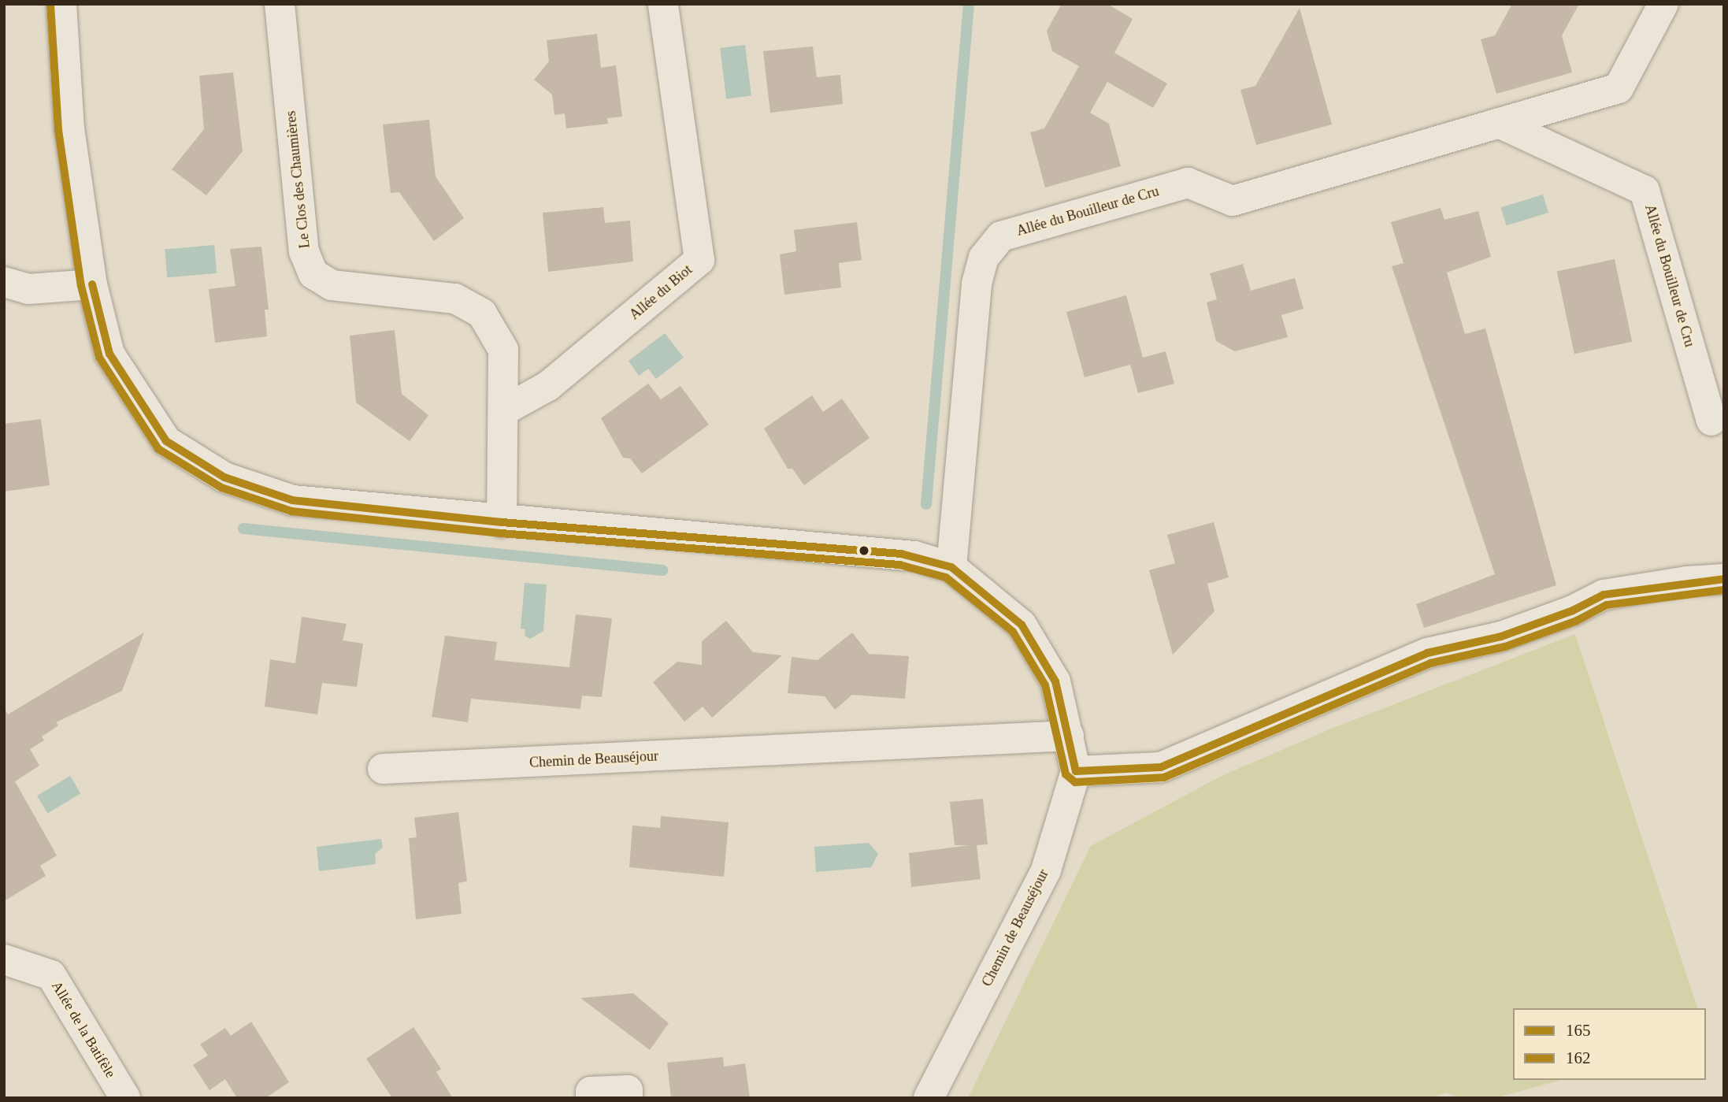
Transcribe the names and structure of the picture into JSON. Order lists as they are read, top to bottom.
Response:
{
  "streets": {
    "street": [
      "Le Clos des Chaumières",
      "Allée du Bouilleur de Cru",
      "Allée du Biot",
      "Chemin de Beauséjour",
      "Allée de la Batifèle"
    ]
  },
  "crossings": [
    ["Le Clos des Chaumières", "Allée du Biot"]
  ],
  "lines": ["transit line 162", "transit line 165"],
  "legend": ["165", "162"]
}
